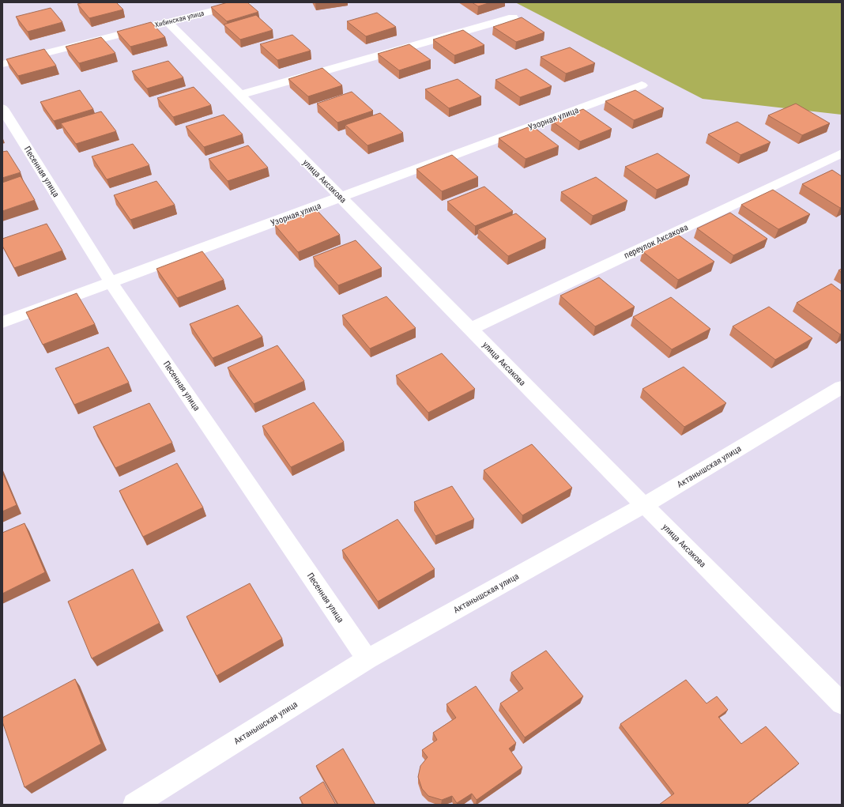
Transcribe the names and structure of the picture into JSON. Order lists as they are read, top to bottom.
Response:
{
  "streets": {
    "street": [
      "Хибинская улица",
      "Узорная улица",
      "Песенная улица",
      "улица Аксакова",
      "переулок Аксакова",
      "Актанышская улица"
    ]
  },
  "crossings": [
    ["Хибинская улица", "улица Аксакова"],
    ["Узорная улица", "Песенная улица"],
    ["Узорная улица", "улица Аксакова"],
    ["Песенная улица", "Актанышская улица"],
    ["улица Аксакова", "переулок Аксакова"],
    ["улица Аксакова", "Актанышская улица"]
  ]
}
